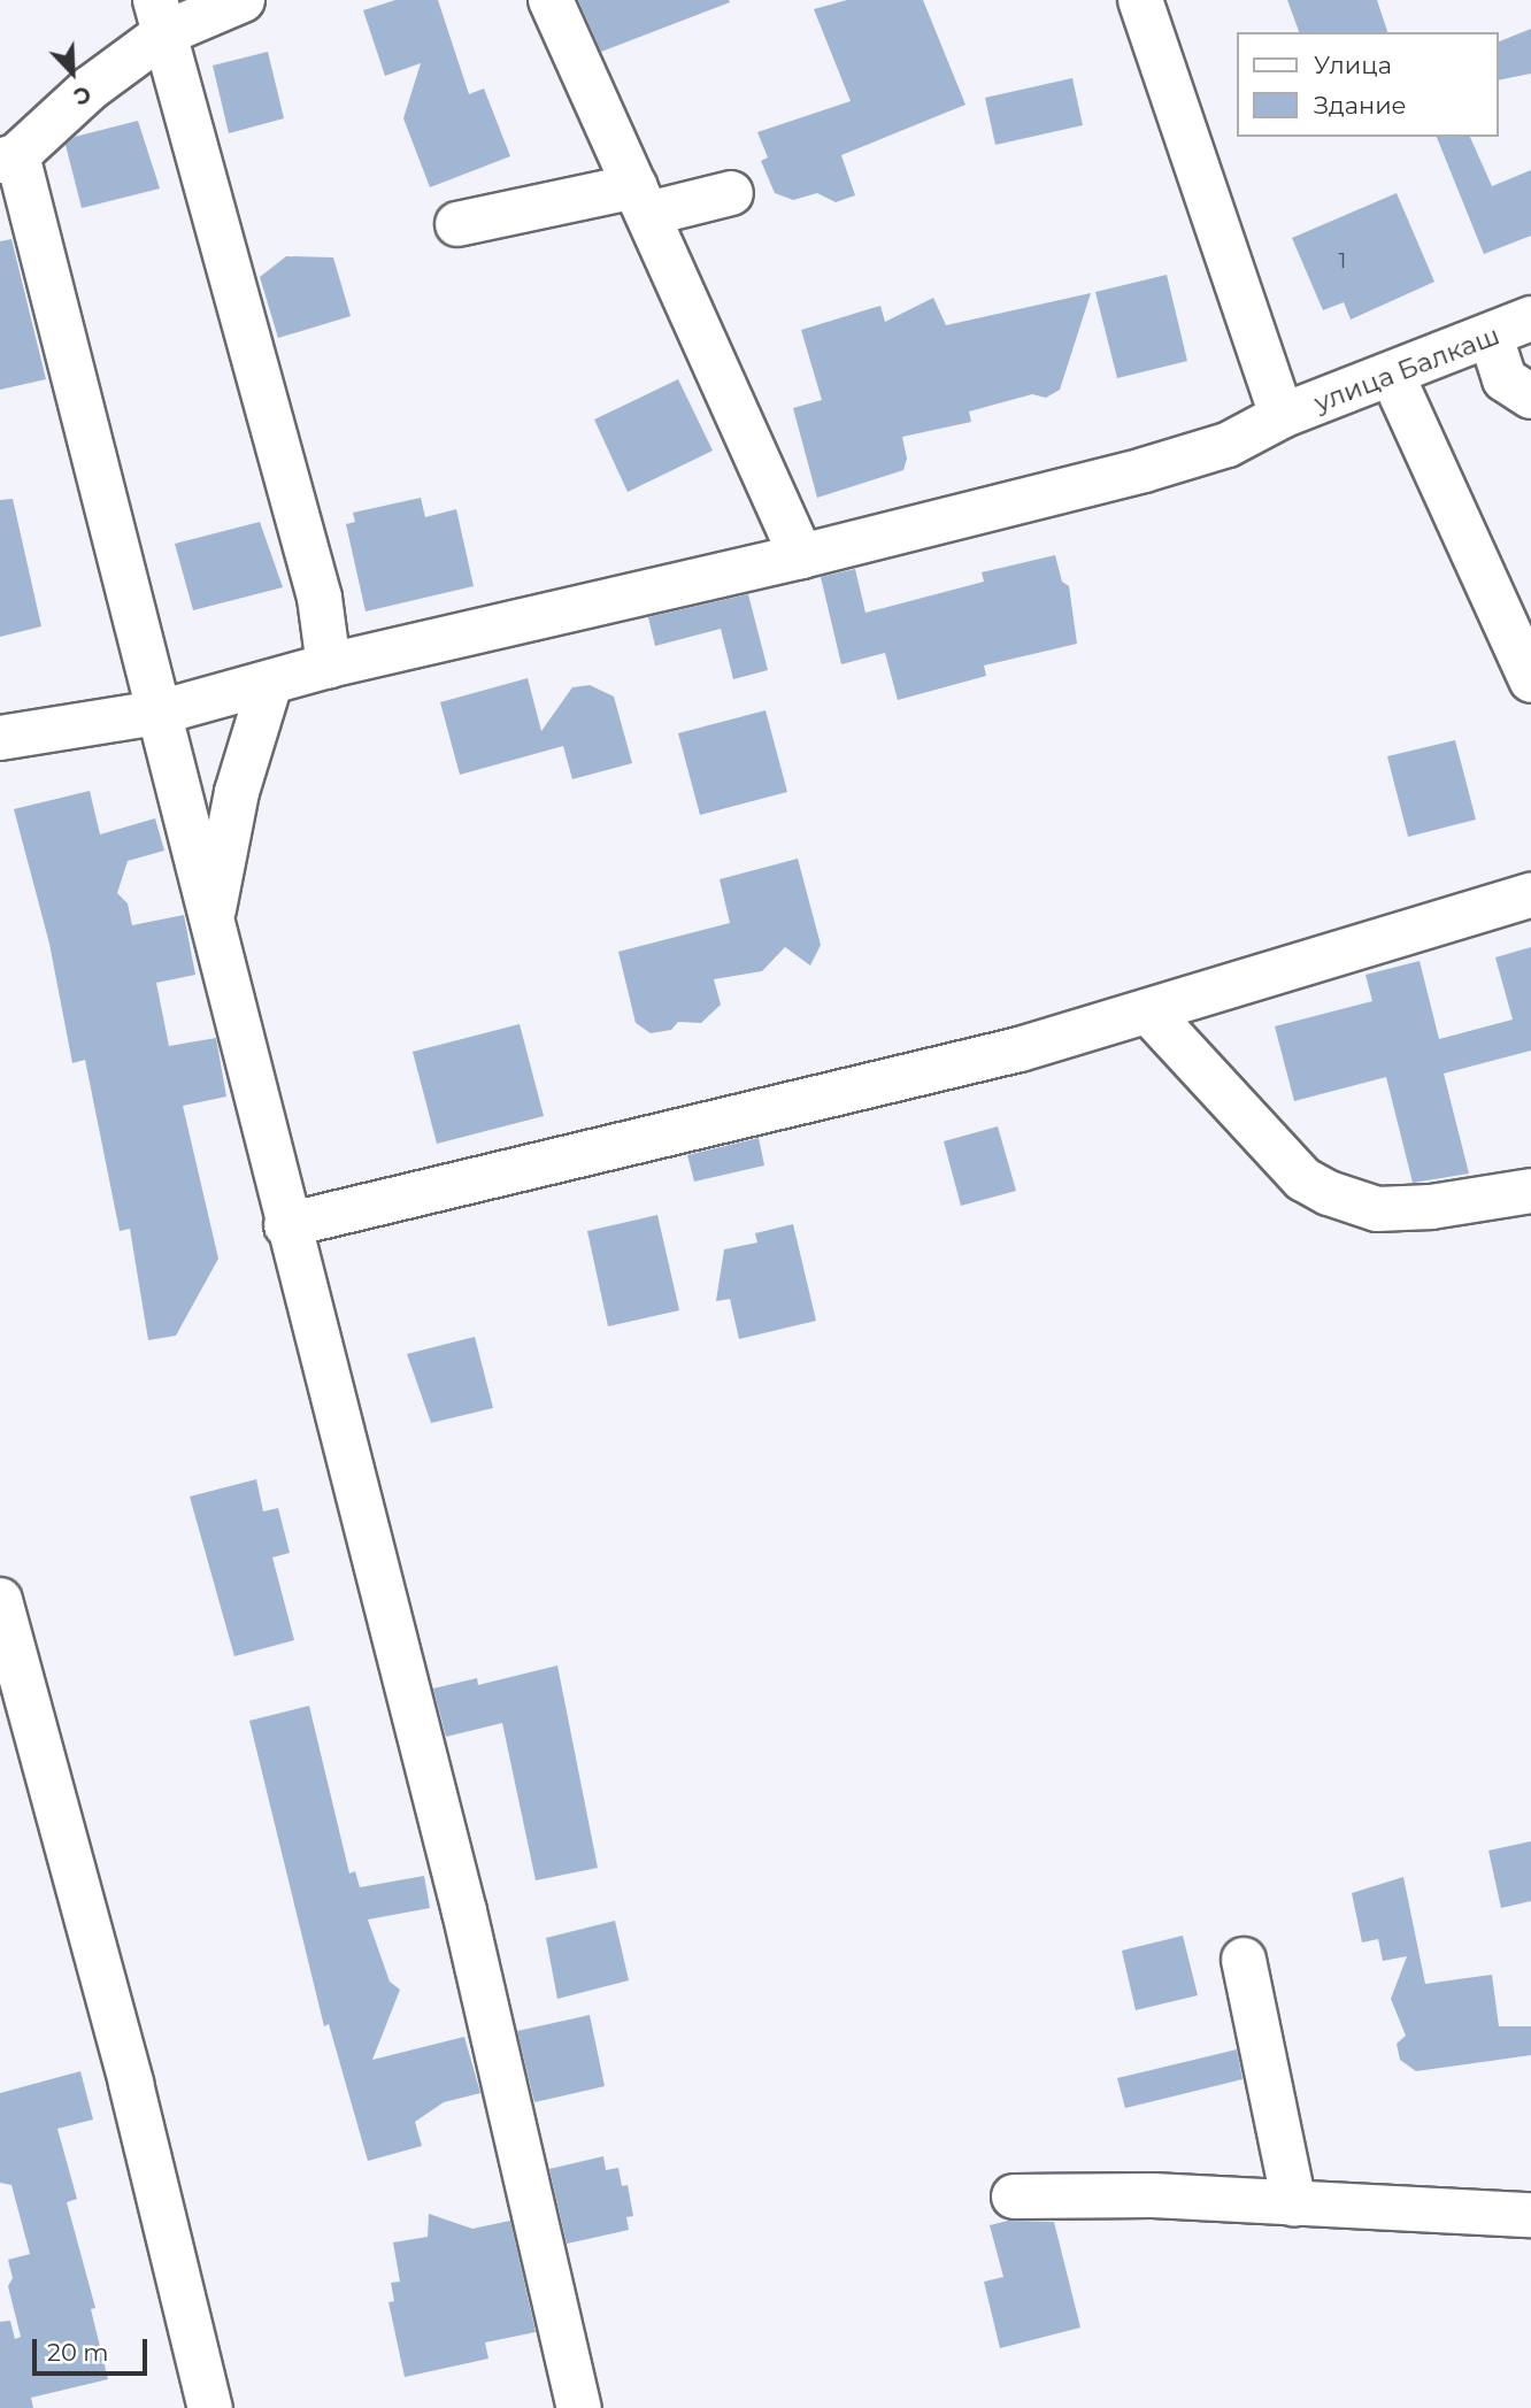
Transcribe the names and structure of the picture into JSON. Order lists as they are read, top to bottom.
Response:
{
  "streets": {
    "street": ["улица Балкаш"]
  },
  "house_numbers": ["1"],
  "legend": ["Улица", "Здание"],
  "scale_bar": "20 m",
  "north": "bottom right"
}
